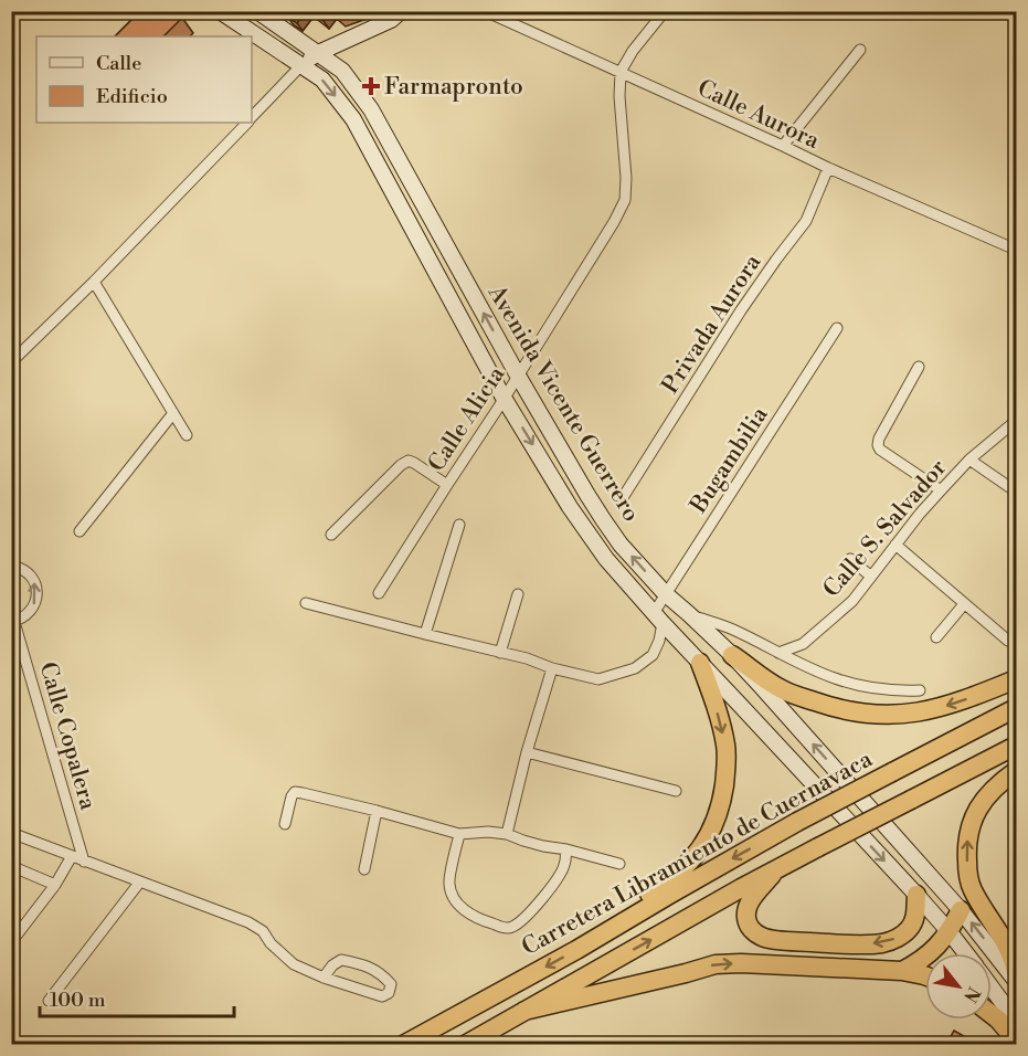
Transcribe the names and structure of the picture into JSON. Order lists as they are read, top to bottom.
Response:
{
  "streets": {
    "highway": ["Carretera Libramiento de Cuernavaca"],
    "main road": ["Avenida Vicente Guerrero"],
    "street": [
      "Calle Aurora",
      "Privada Aurora",
      "Calle Alicia",
      "Bugambilia",
      "Calle S. Salvador",
      "Calle Copalera"
    ]
  },
  "crossings": [
    ["Calle Aurora", "Privada Aurora"],
    ["Calle Aurora", "Calle Alicia"],
    ["Avenida Vicente Guerrero", "Calle Alicia"],
    ["Avenida Vicente Guerrero", "Bugambilia"]
  ],
  "places": {
    "health": ["Farmapronto"]
  },
  "legend": ["Calle", "Edificio"],
  "scale_bar": "100 m",
  "north": "bottom right"
}
